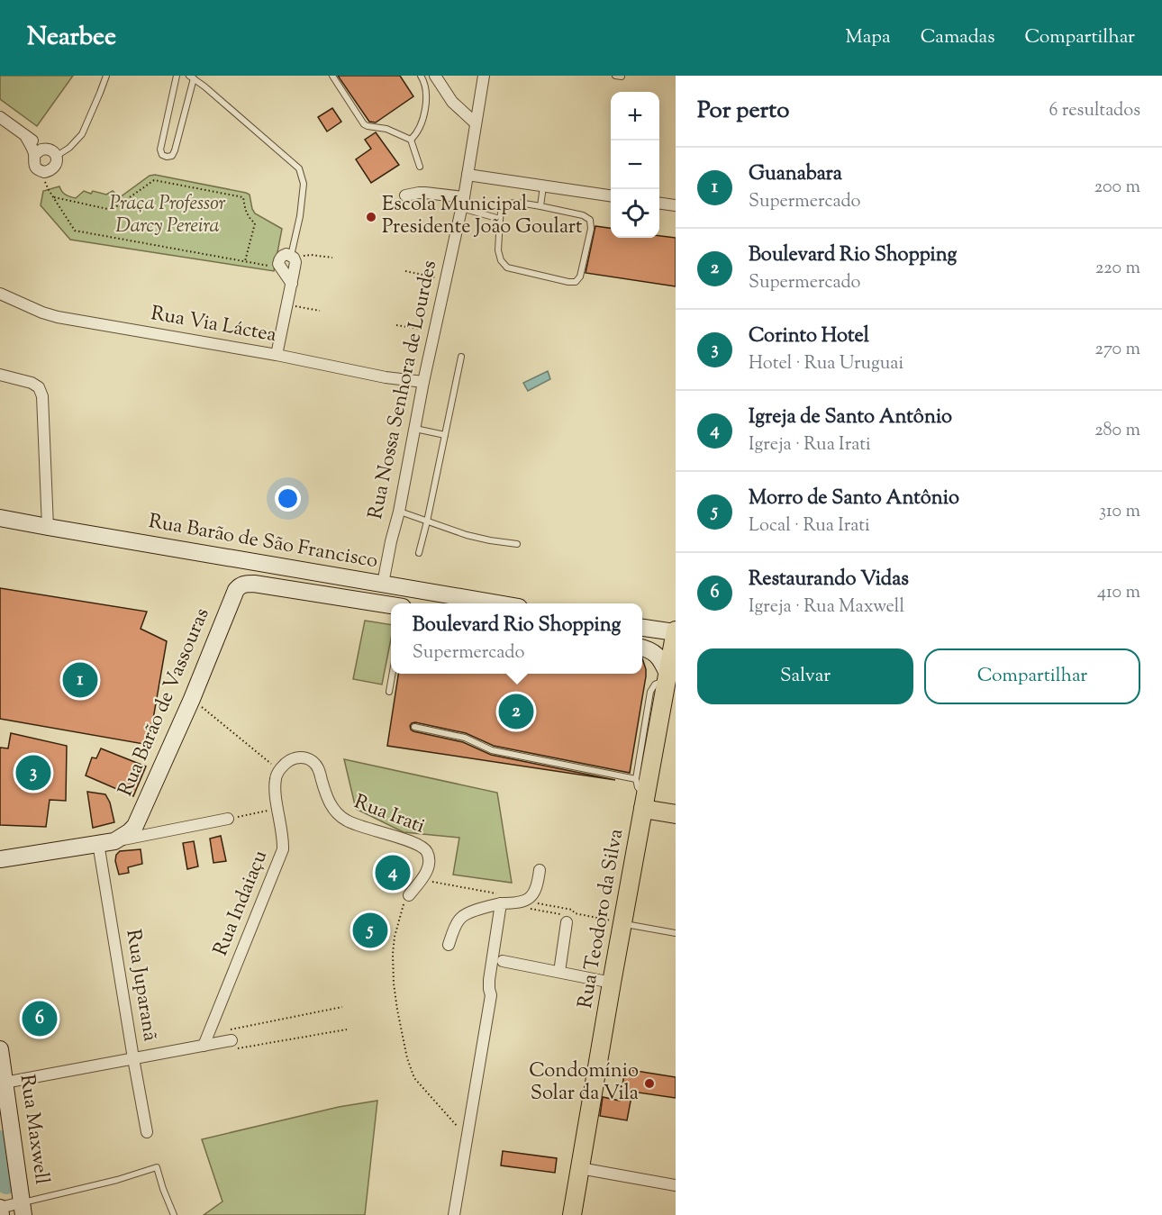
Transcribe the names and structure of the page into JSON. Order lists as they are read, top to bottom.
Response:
{
  "streets": {
    "main road": ["Rua Teodoro da Silva"],
    "street": [
      "Rua Via Láctea",
      "Rua Nossa Senhora de Lourdes",
      "Rua Barão de São Francisco",
      "Rua Barão de Vassouras",
      "Rua Irati",
      "Rua Indaiaçu",
      "Rua Juparanã",
      "Rua Maxwell"
    ]
  },
  "crossings": [
    ["Rua Via Láctea", "Rua Nossa Senhora de Lourdes"],
    ["Rua Nossa Senhora de Lourdes", "Rua Barão de São Francisco"],
    ["Rua Barão de São Francisco", "Rua Barão de Vassouras"],
    ["Rua Barão de Vassouras", "Rua Juparanã"],
    ["Rua Irati", "Rua Indaiaçu"]
  ],
  "parks": ["Praça Professor Darcy Pereira"],
  "places": ["Escola Municipal Presidente João Goulart", "Condomínio Solar da Vila"],
  "page": {
    "header": "Nearbee",
    "nav": ["Mapa", "Camadas", "Compartilhar"],
    "heading": ["Por perto", "6 resultados"],
    "map_buttons": ["+", "−"],
    "list": [
      {
        "mark": "1",
        "name": "Guanabara",
        "note": "Supermercado",
        "value": "200 m"
      },
      {
        "mark": "2",
        "name": "Boulevard Rio Shopping",
        "note": "Supermercado",
        "value": "220 m"
      },
      {
        "mark": "3",
        "name": "Corinto Hotel",
        "note": "Hotel · Rua Uruguai",
        "value": "270 m"
      },
      {
        "mark": "4",
        "name": "Igreja de Santo Antônio",
        "note": "Igreja · Rua Irati",
        "value": "280 m"
      },
      {
        "mark": "5",
        "name": "Morro de Santo Antônio",
        "note": "Local · Rua Irati",
        "value": "310 m"
      },
      {
        "mark": "6",
        "name": "Restaurando Vidas",
        "note": "Igreja · Rua Maxwell",
        "value": "410 m"
      }
    ],
    "popup": ["Boulevard Rio Shopping", "Supermercado"],
    "buttons": ["Salvar", "Compartilhar"],
    "pins": [
      "1",
      "2",
      "3",
      "4",
      "5",
      "6"
    ]
  }
}
